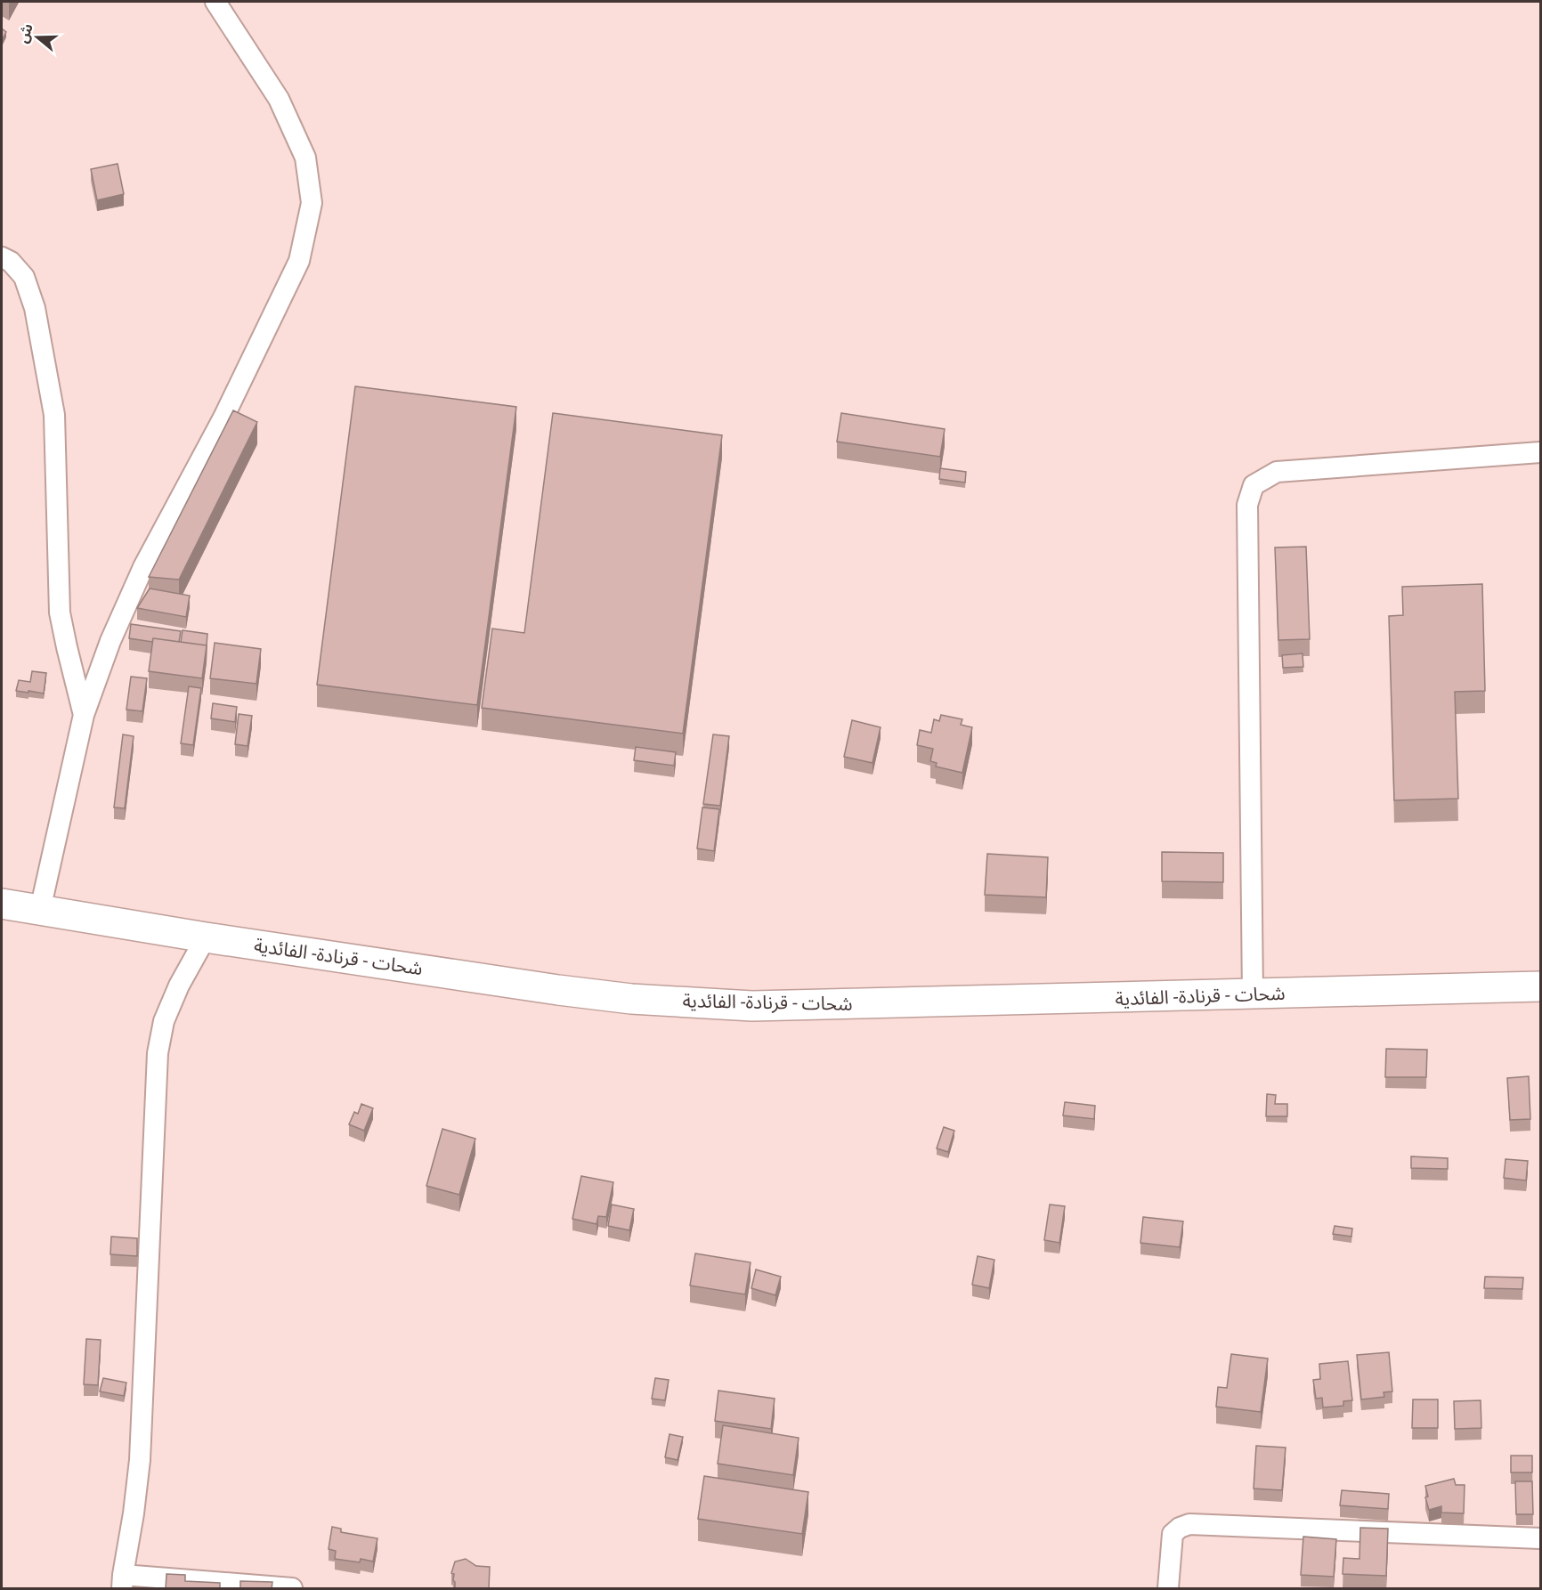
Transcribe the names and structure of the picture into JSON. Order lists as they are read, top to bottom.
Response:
{
  "streets": {
    "main road": ["شحات - قرنادة- الفائدية"]
  },
  "north": "left"
}
